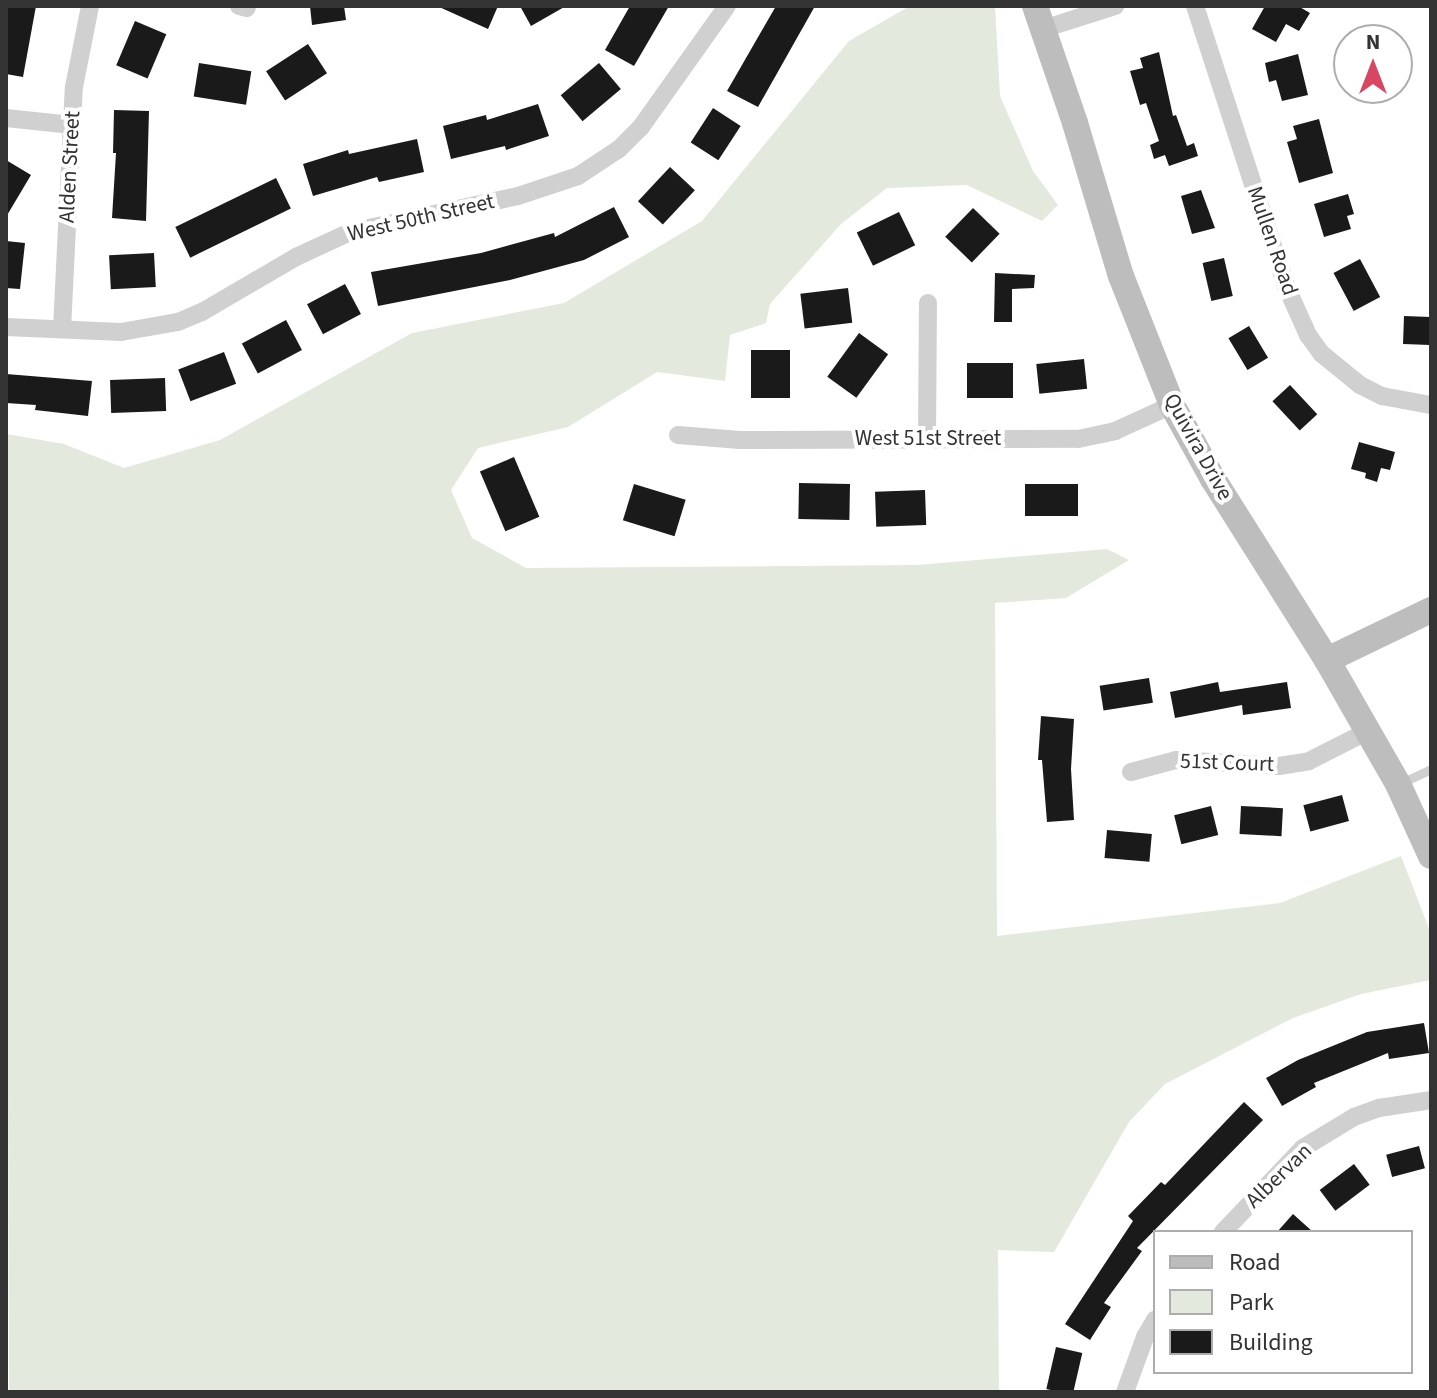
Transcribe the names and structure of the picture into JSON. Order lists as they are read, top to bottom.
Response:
{
  "streets": {
    "main road": ["Quivira Drive"],
    "street": [
      "Alden Street",
      "West 50th Street",
      "Mullen Road",
      "West 51st Street",
      "51st Court",
      "Albervan"
    ]
  },
  "crossings": [
    ["Alden Street", "West 50th Street"],
    ["West 51st Street", "Quivira Drive"],
    ["Quivira Drive", "51st Court"]
  ],
  "legend": ["Road", "Park", "Building"],
  "north": "top"
}
